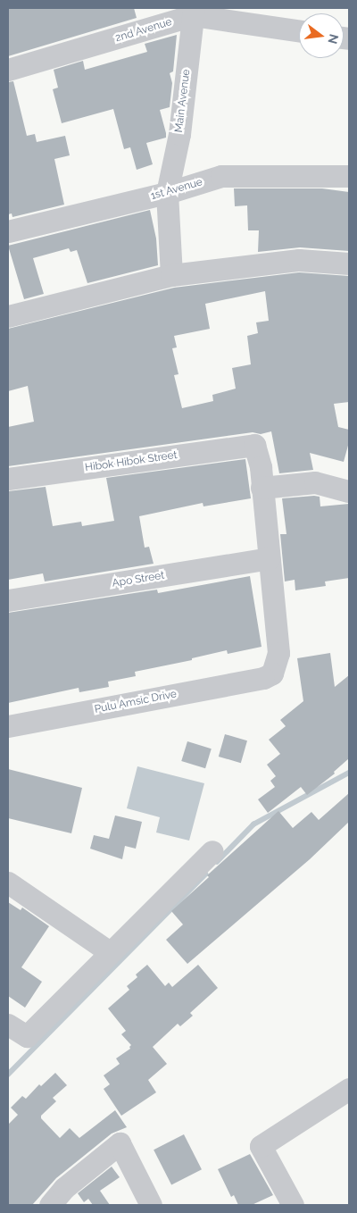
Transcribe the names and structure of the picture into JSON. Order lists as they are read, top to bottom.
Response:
{
  "streets": {
    "street": [
      "2nd Avenue",
      "Main Avenue",
      "1st Avenue",
      "Hibok Hibok Street",
      "Apo Street",
      "Pulu Amsic Drive"
    ]
  },
  "crossings": [
    ["2nd Avenue", "Main Avenue"],
    ["Main Avenue", "1st Avenue"],
    ["Apo Street", "Pulu Amsic Drive"]
  ],
  "north": "right"
}
